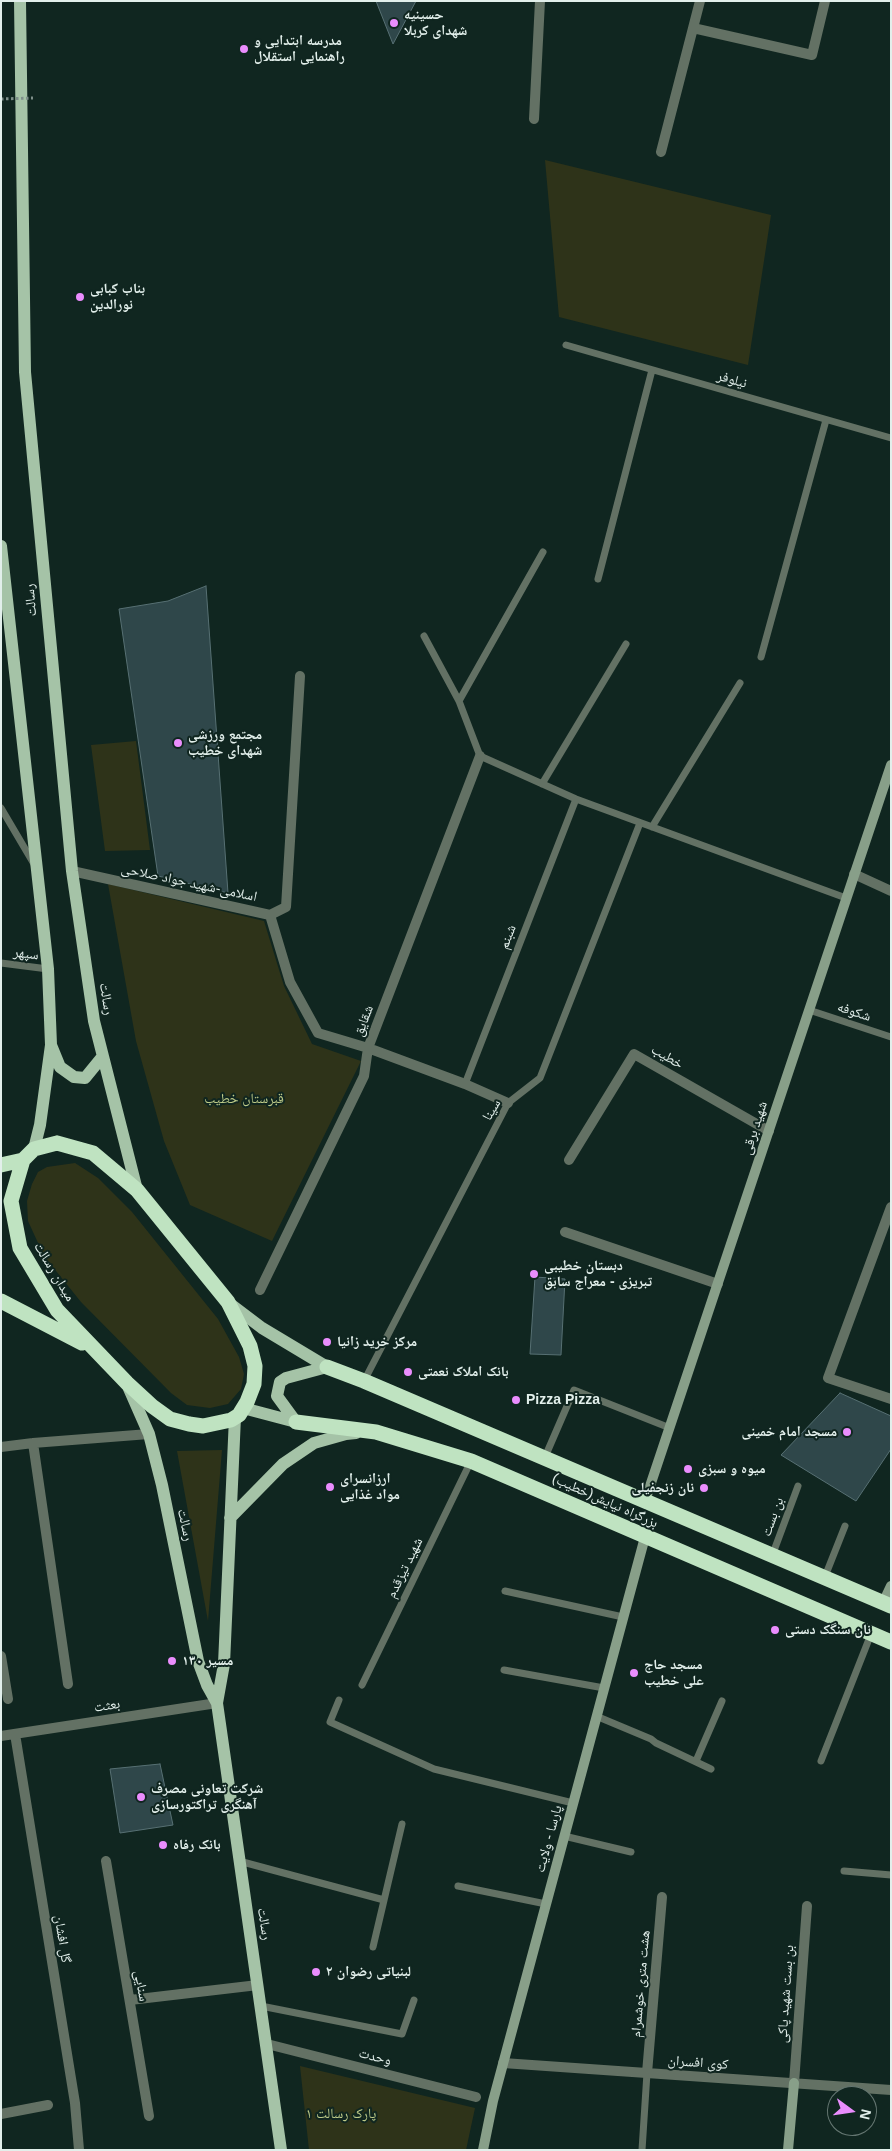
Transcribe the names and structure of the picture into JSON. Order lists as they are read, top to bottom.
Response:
{
  "streets": {
    "highway": ["میدان رسالت", "بزرگراه نیایش(خطیب)"],
    "main road": ["رسالت", "شهید برقی", "پارسا - ولایت"],
    "street": [
      "اسلامی-شهید جواد صلاحی",
      "شقایق",
      "خطیب",
      "بعثت",
      "گل افشان",
      "هشت متری خوشمرام",
      "سنایی",
      "بن بست شهید پاکى",
      "وحدت",
      "کوی افسران"
    ],
    "lane": [
      "نیلوفر",
      "شبنم",
      "سپهر",
      "شکوفه",
      "سینا",
      "بن بست",
      "شهید تیزقدم"
    ]
  },
  "crossings": [
    ["رسالت", "اسلامی-شهید جواد صلاحی"],
    ["رسالت", "سپهر"],
    ["رسالت", "میدان رسالت"],
    ["رسالت", "بعثت"],
    ["رسالت", "وحدت"],
    ["اسلامی-شهید جواد صلاحی", "شبنم"],
    ["اسلامی-شهید جواد صلاحی", "شقایق"],
    ["اسلامی-شهید جواد صلاحی", "سینا"],
    ["شکوفه", "شهید برقی"],
    ["خطیب", "شهید برقی"],
    ["سینا", "بزرگراه نیایش(خطیب)"],
    ["شهید برقی", "بزرگراه نیایش(خطیب)"],
    ["بزرگراه نیایش(خطیب)", "بن بست"],
    ["بزرگراه نیایش(خطیب)", "شهید تیزقدم"],
    ["بزرگراه نیایش(خطیب)", "پارسا - ولایت"],
    ["بعثت", "گل افشان"],
    ["پارسا - ولایت", "کوی افسران"],
    ["هشت متری خوشمرام", "کوی افسران"],
    ["بن بست شهید پاکى", "کوی افسران"]
  ],
  "parks": ["قبرستان خطیب", "پارک رسالت ۱"],
  "places": [
    "حسینیه شهدای کربلا",
    "مدرسه ابتدایی و راهنمایی استقلال",
    "بناب کبابی نورالدین",
    "مجتمع ورزشی شهدای خطیب",
    "دبستان خطیبی تبریزی - معراج سابق",
    "مرکز خرید زانیا",
    "بانک املاک نعمتی",
    "Pizza Pizza",
    "مسجد امام خمینی",
    "میوه و سبزی",
    "ارزانسرای مواد غذایی",
    "نان زنجفیلی",
    "نان سنگک دستی",
    "مسیر ۱۳۰",
    "مسجد حاج علی خطیب",
    "شرکت تعاونی مصرف آهنگری تراکتورسازی",
    "بانک رفاه",
    "لبنیاتی رضوان ۲"
  ],
  "north": "right"
}
